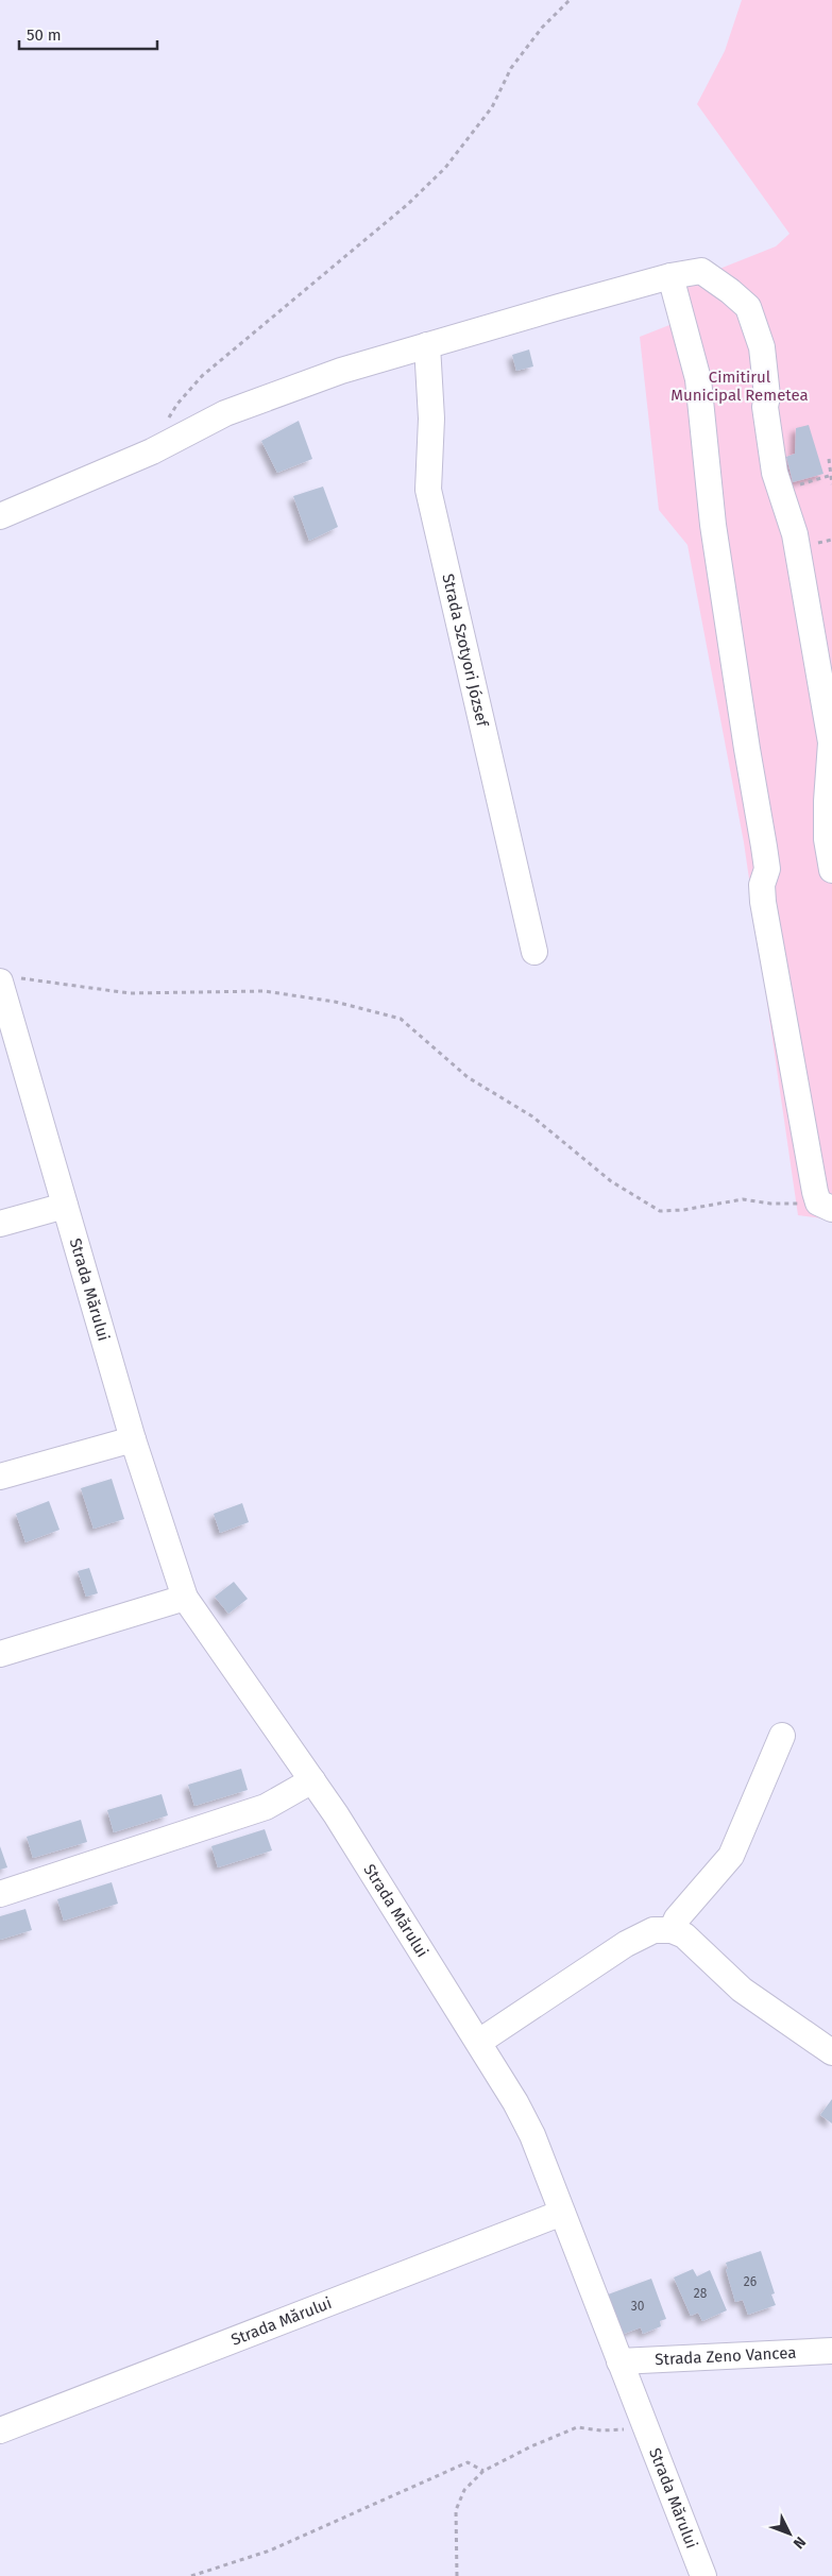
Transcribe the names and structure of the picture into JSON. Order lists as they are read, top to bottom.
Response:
{
  "streets": {
    "street": ["Strada Szotyori József", "Strada Mărului", "Strada Zeno Vancea"]
  },
  "crossings": [
    ["Strada Mărului", "Strada Zeno Vancea"]
  ],
  "parks": ["Cimitirul Municipal Remetea"],
  "house_numbers": ["26", "28", "30"],
  "scale_bar": "50 m",
  "north": "bottom right"
}
